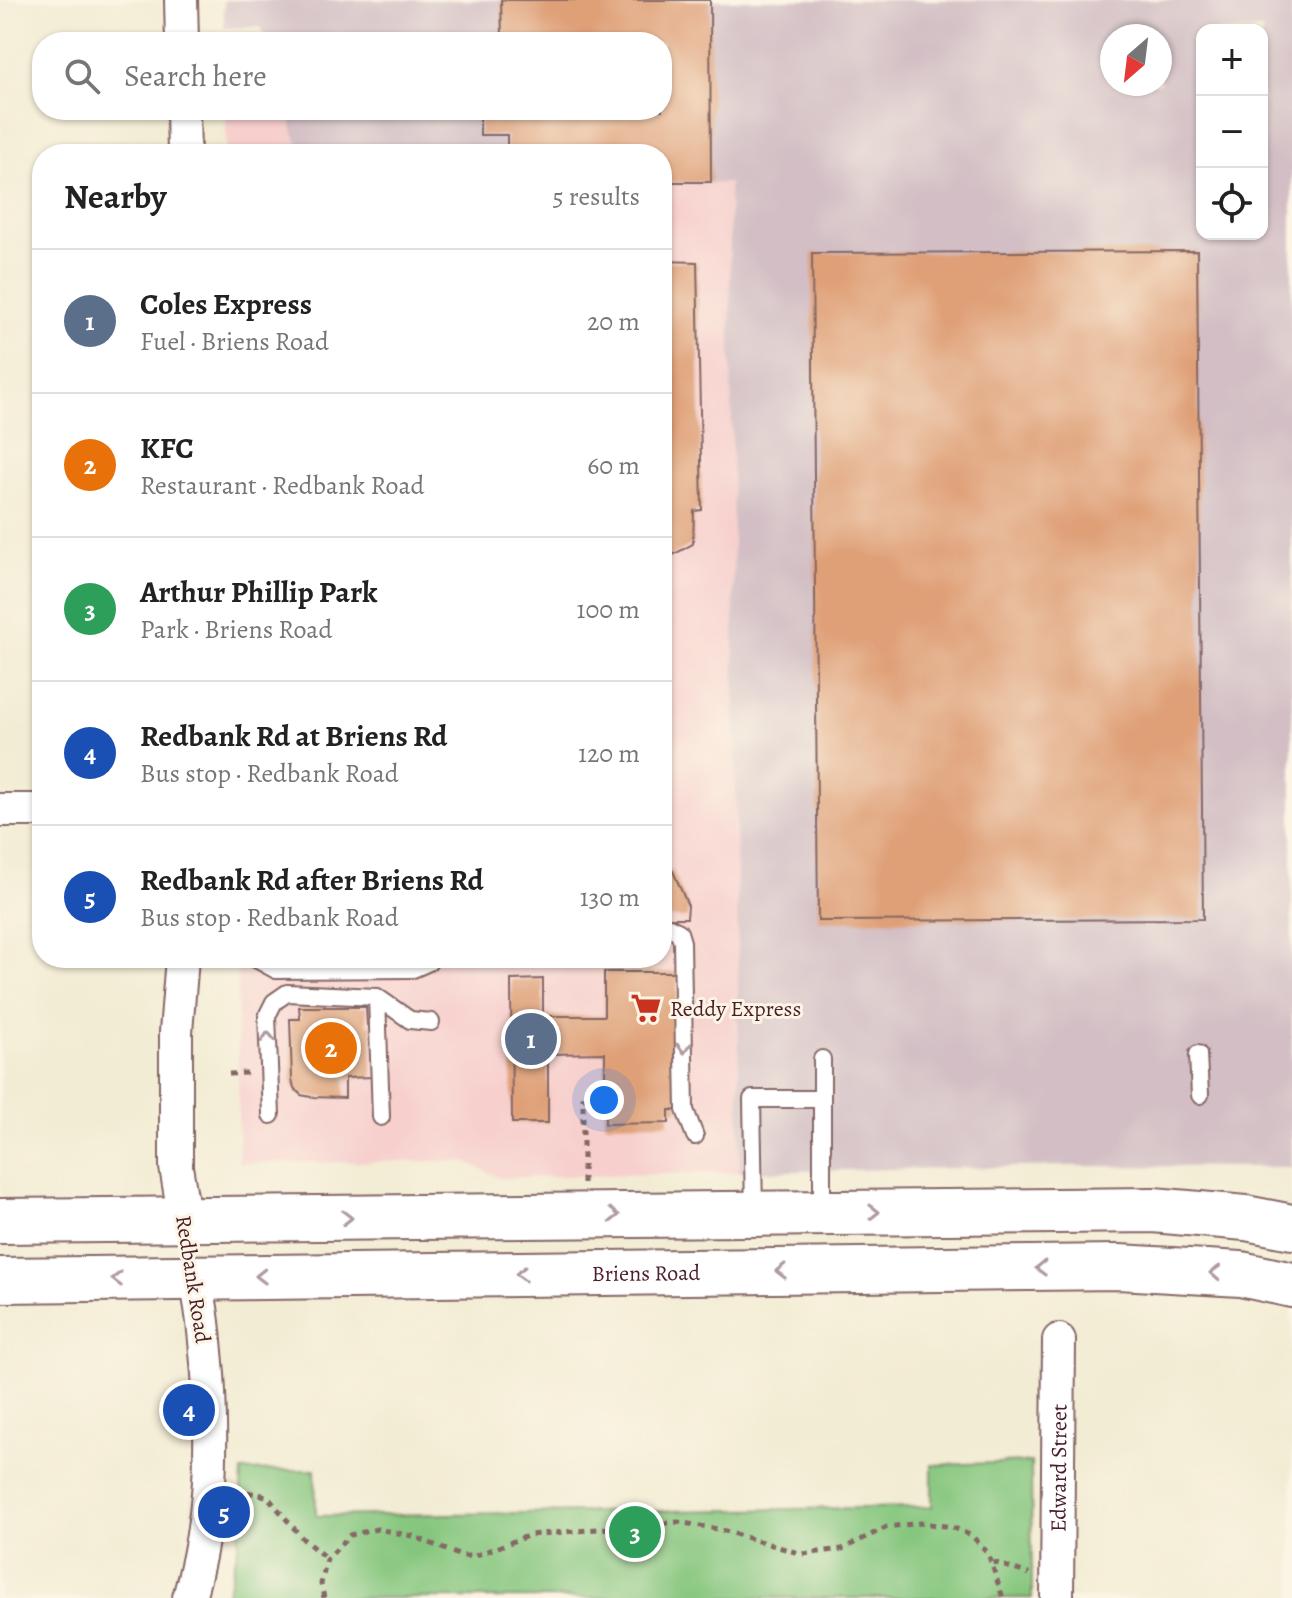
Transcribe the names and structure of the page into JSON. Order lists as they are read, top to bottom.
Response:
{
  "streets": {
    "highway": ["Briens Road", "Redbank Road"],
    "street": ["Edward Street"]
  },
  "crossings": [
    ["Briens Road", "Redbank Road"]
  ],
  "places": {
    "supermarket": ["Reddy Express"]
  },
  "north": "bottom left",
  "page": {
    "map_buttons": ["+", "−"],
    "search": "Search here",
    "heading": ["Nearby", "5 results"],
    "list": [
      {
        "mark": "1",
        "name": "Coles Express",
        "note": "Fuel · Briens Road",
        "value": "20 m"
      },
      {
        "mark": "2",
        "name": "KFC",
        "note": "Restaurant · Redbank Road",
        "value": "60 m"
      },
      {
        "mark": "3",
        "name": "Arthur Phillip Park",
        "note": "Park · Briens Road",
        "value": "100 m"
      },
      {
        "mark": "4",
        "name": "Redbank Rd at Briens Rd",
        "note": "Bus stop · Redbank Road",
        "value": "120 m"
      },
      {
        "mark": "5",
        "name": "Redbank Rd after Briens Rd",
        "note": "Bus stop · Redbank Road",
        "value": "130 m"
      }
    ],
    "pins": [
      "1",
      "2",
      "4",
      "5",
      "3"
    ]
  }
}
